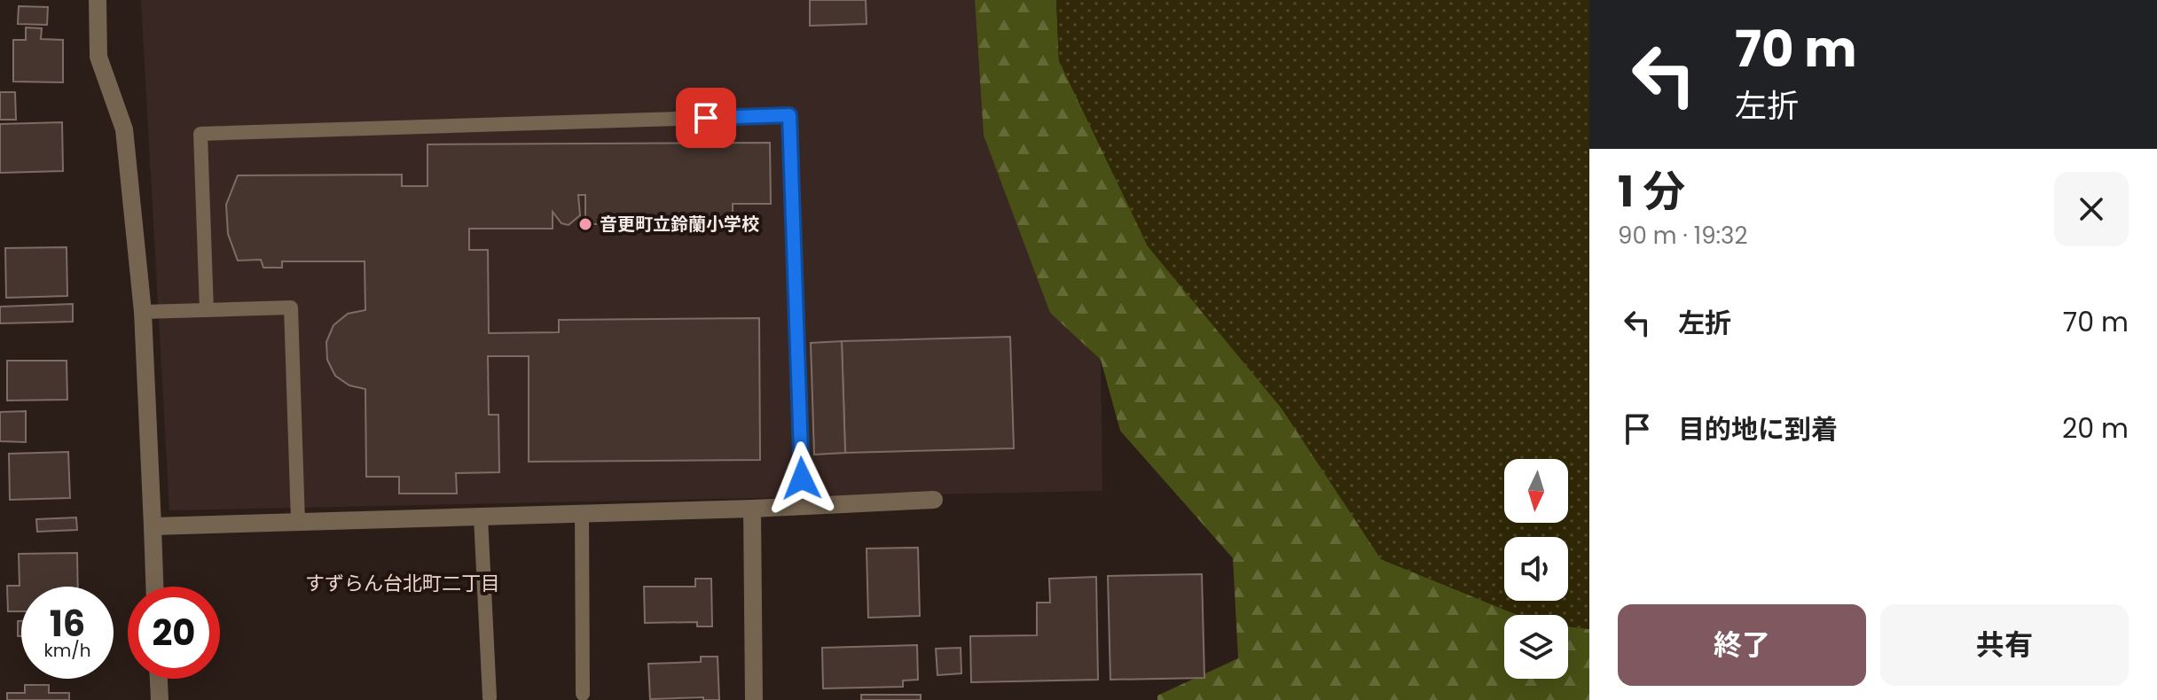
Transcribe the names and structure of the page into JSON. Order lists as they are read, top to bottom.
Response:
{
  "districts": ["すずらん台北町二丁目"],
  "places": ["音更町立鈴蘭小学校"],
  "north": "bottom",
  "page": {
    "turn": ["70 m", "左折"],
    "heading": ["1 分", "90 m · 19:32"],
    "list": [
      {
        "name": "左折",
        "value": "70 m"
      },
      {
        "name": "目的地に到着",
        "value": "20 m"
      }
    ],
    "speed": "16 km/h",
    "limit": "20",
    "buttons": ["終了", "共有"]
  }
}
